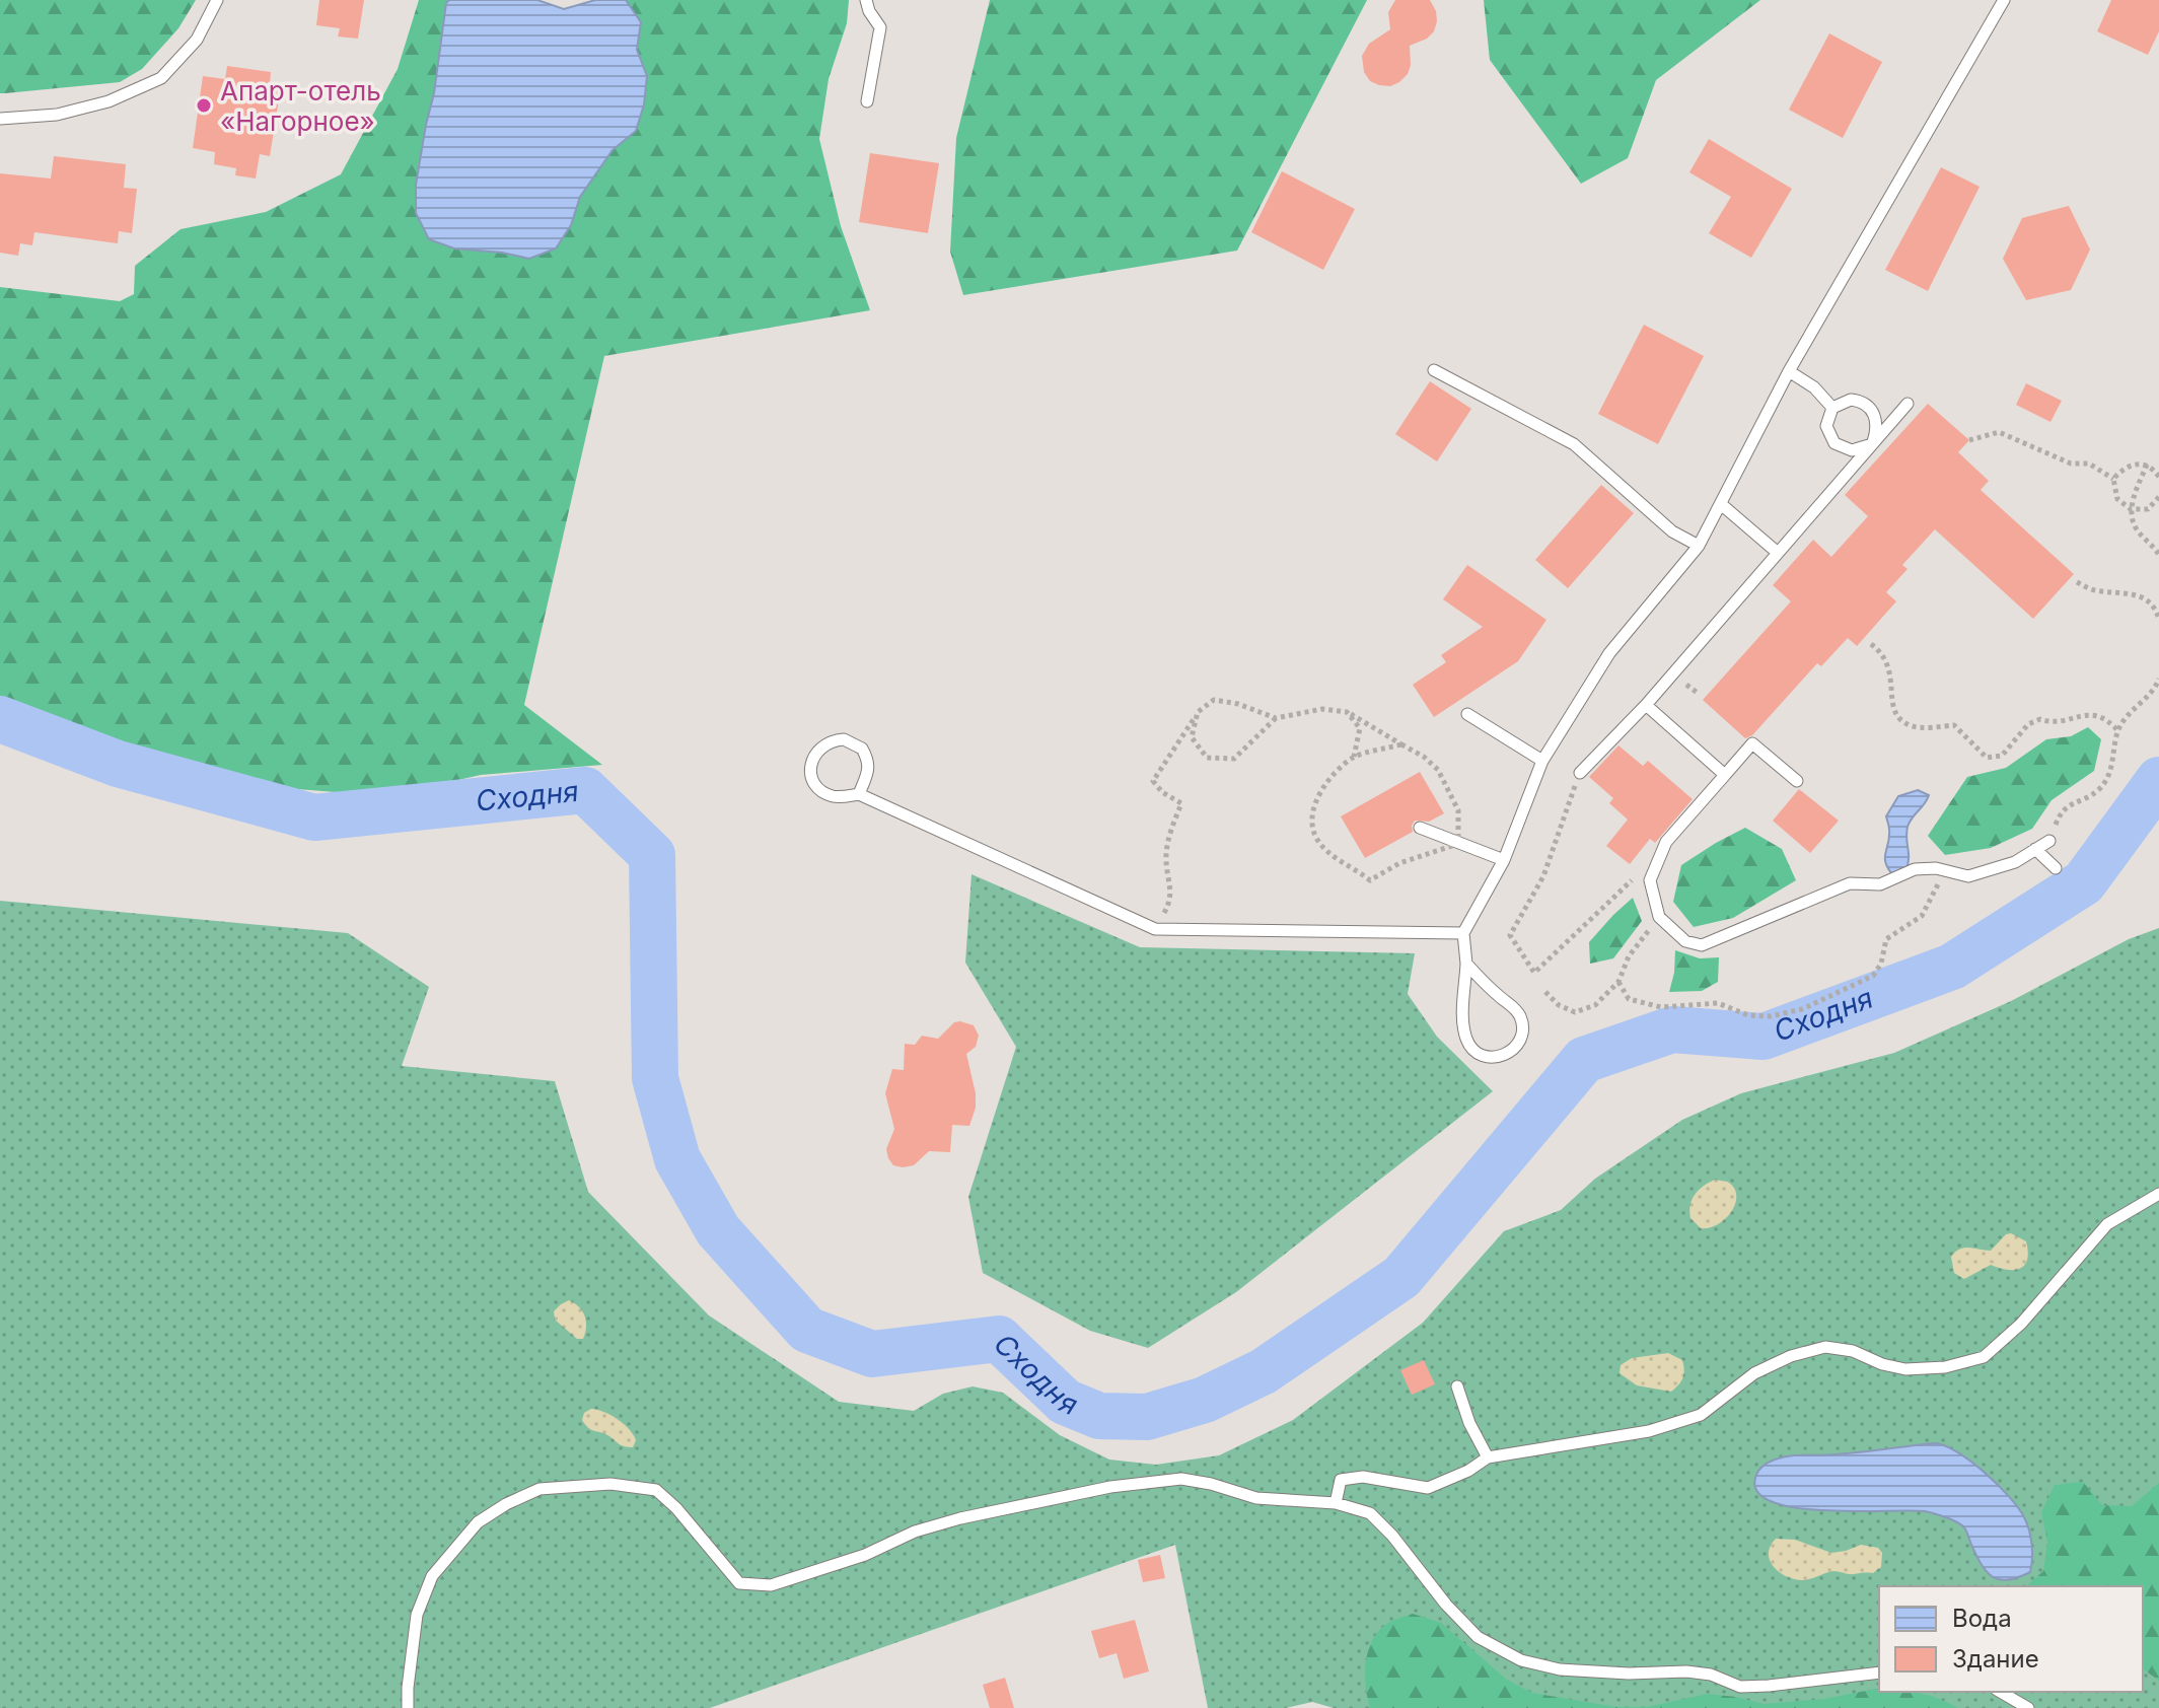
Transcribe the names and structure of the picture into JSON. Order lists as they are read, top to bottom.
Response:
{
  "water": ["Сходня"],
  "places": ["Апарт-отель «Нагорное»"],
  "legend": ["Вода", "Здание"]
}
